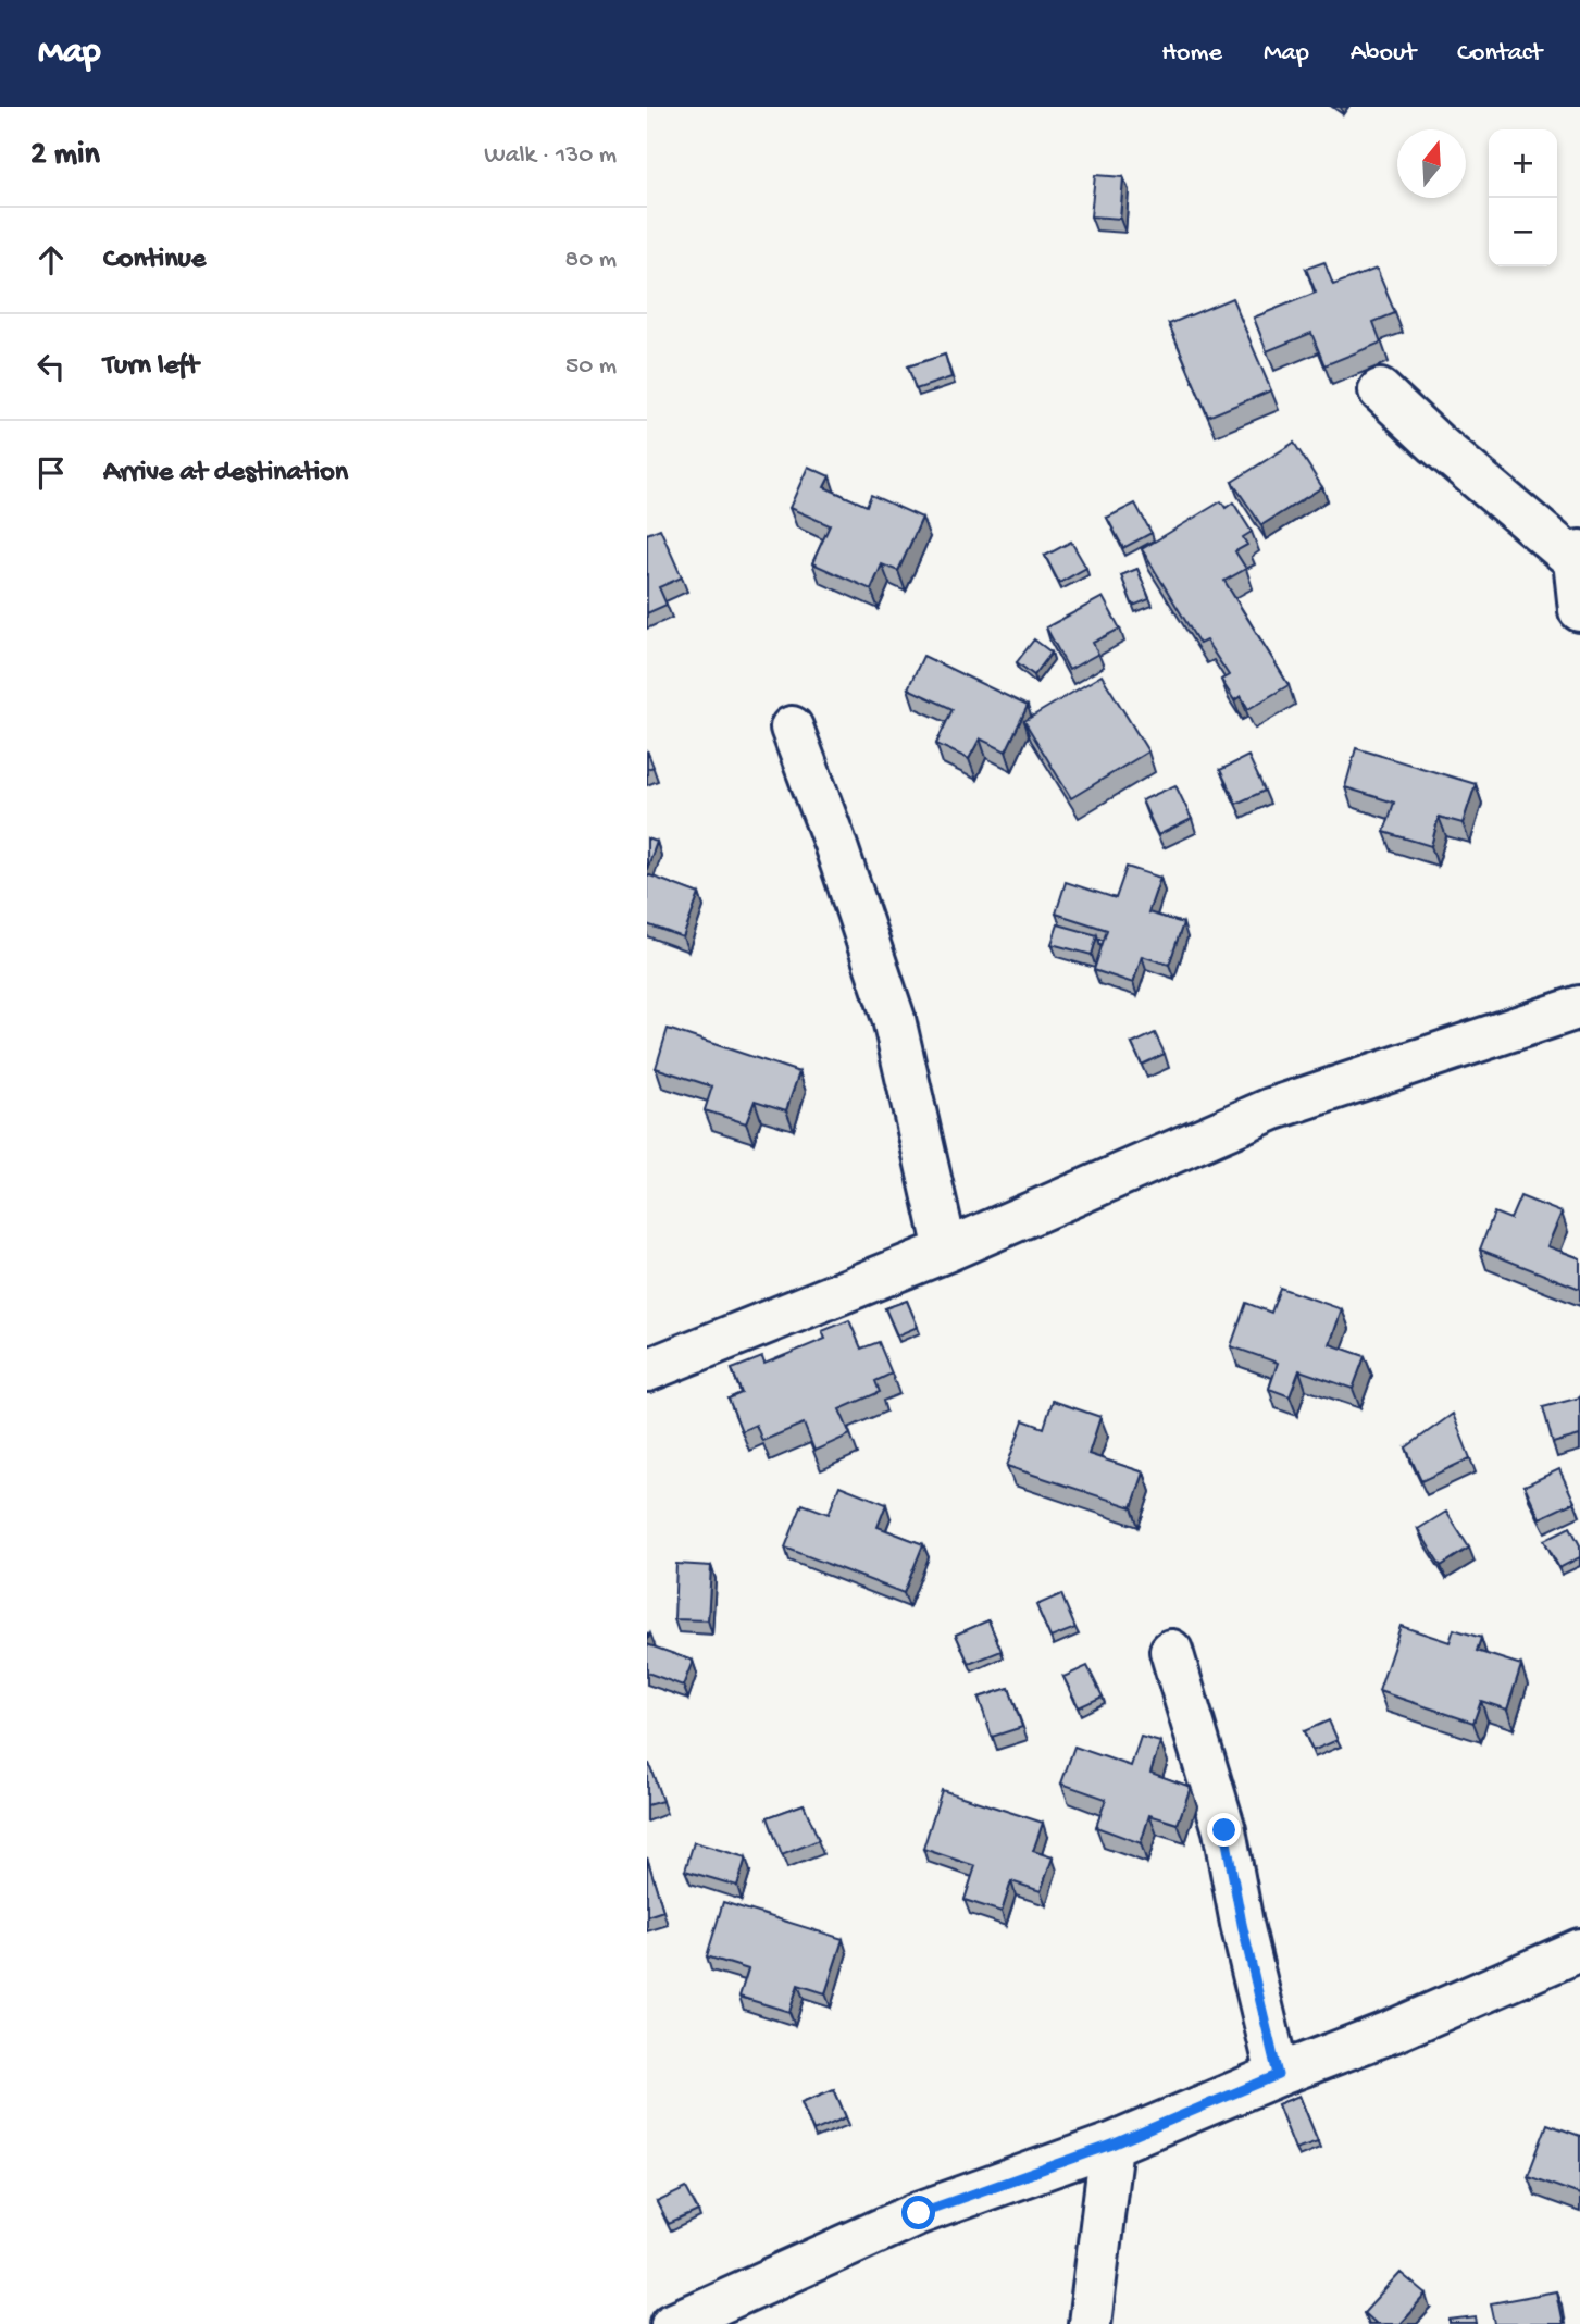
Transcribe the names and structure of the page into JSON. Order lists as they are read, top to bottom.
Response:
{
  "north": "top",
  "page": {
    "header": "Map",
    "nav": [
      "Home",
      "Map",
      "About",
      "Contact"
    ],
    "heading": ["2 min", "Walk · 130 m"],
    "map_buttons": ["+", "−"],
    "list": [
      ["Continue", "80 m"],
      ["Turn left", "50 m"],
      "Arrive at destination"
    ]
  }
}
